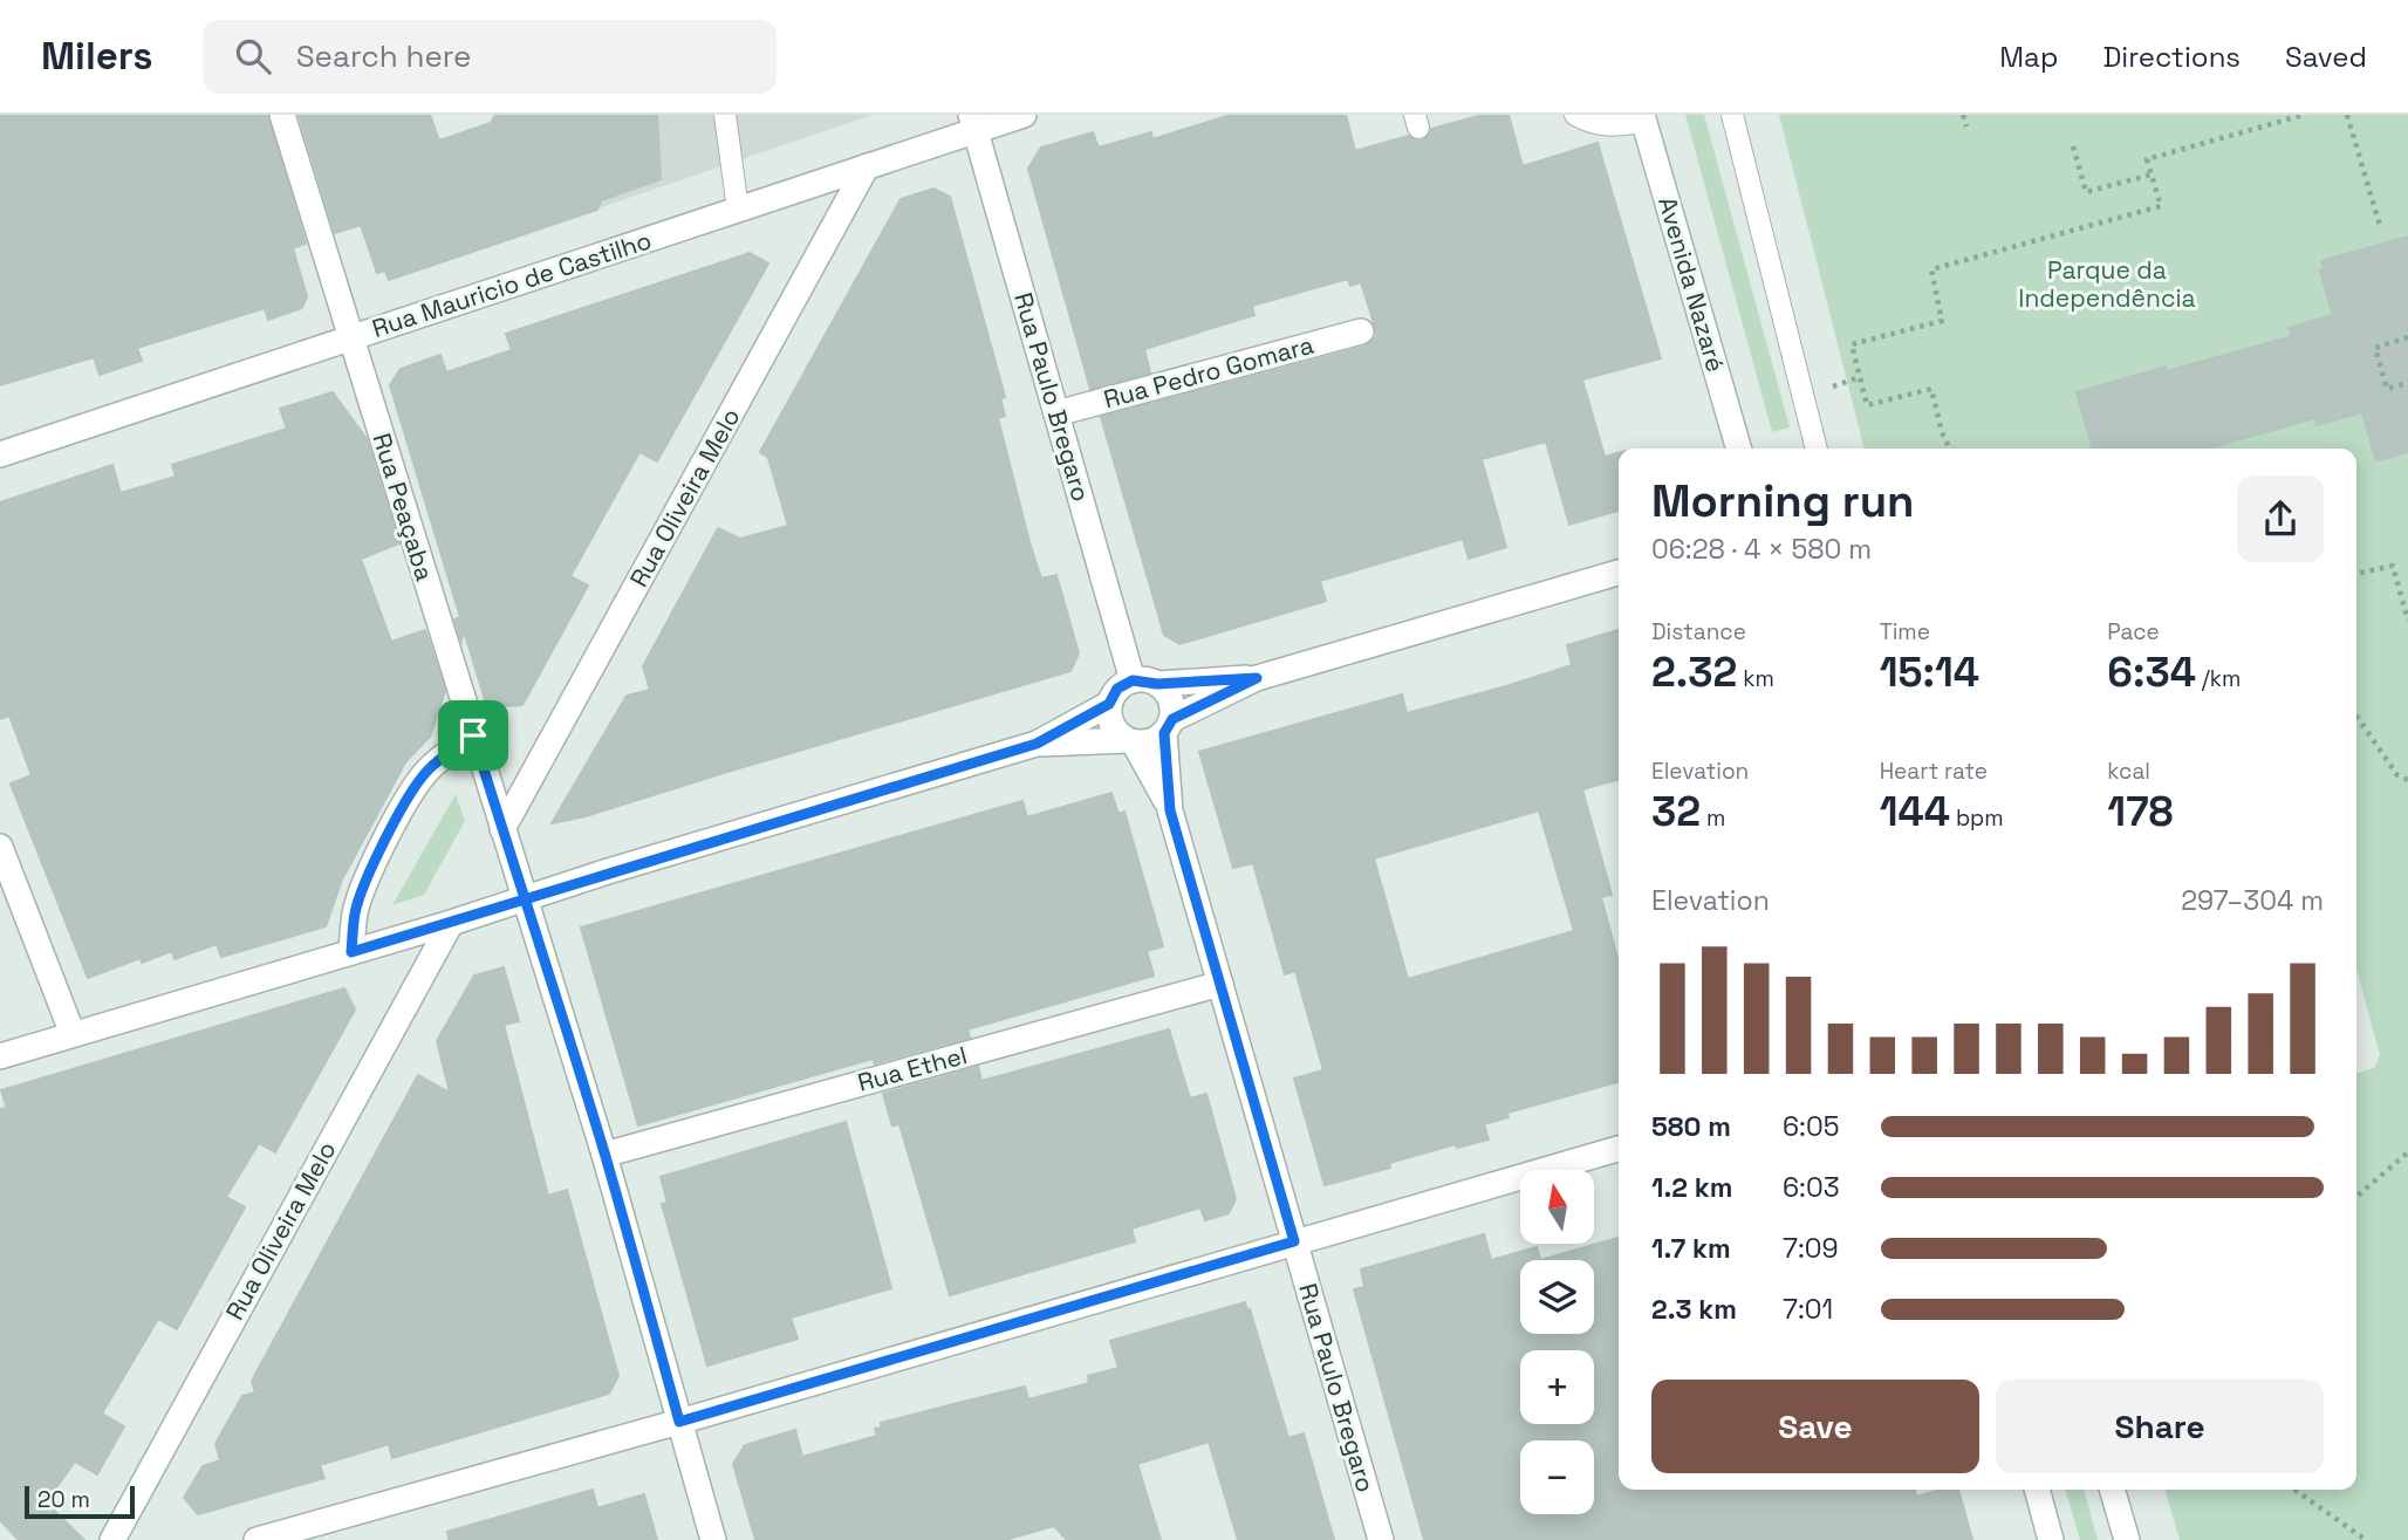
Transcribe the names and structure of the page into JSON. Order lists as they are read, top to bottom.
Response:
{
  "streets": {
    "street": [
      "Rua Mauricio de Castilho",
      "Avenida Nazaré",
      "Rua Pedro Gomara",
      "Rua Paulo Bregaro",
      "Rua Oliveira Melo",
      "Rua Peaçaba",
      "Rua Ethel"
    ]
  },
  "crossings": [
    ["Rua Mauricio de Castilho", "Rua Paulo Bregaro"],
    ["Rua Mauricio de Castilho", "Rua Oliveira Melo"],
    ["Rua Mauricio de Castilho", "Rua Peaçaba"],
    ["Rua Pedro Gomara", "Rua Paulo Bregaro"],
    ["Rua Paulo Bregaro", "Rua Ethel"],
    ["Rua Oliveira Melo", "Rua Peaçaba"],
    ["Rua Peaçaba", "Rua Ethel"]
  ],
  "parks": ["Parque da Independência"],
  "scale_bar": "20 m",
  "north": "top",
  "page": {
    "header": "Milers",
    "search": "Search here",
    "nav": ["Map", "Directions", "Saved"],
    "heading": ["Morning run", "06:28 · 4 × 580 m"],
    "stats": [
      ["Distance", "2.32 km"],
      ["Time", "15:14"],
      ["Pace", "6:34 /km"],
      ["Elevation", "32 m"],
      ["Heart rate", "144 bpm"],
      ["kcal", "178"]
    ],
    "chart": ["Elevation", "297–304 m"],
    "list": [
      {
        "name": "580 m",
        "note": "6:05"
      },
      {
        "name": "1.2 km",
        "note": "6:03"
      },
      {
        "name": "1.7 km",
        "note": "7:09"
      },
      {
        "name": "2.3 km",
        "note": "7:01"
      }
    ],
    "map_buttons": ["+", "−"],
    "buttons": ["Save", "Share"],
    "scale": "20 m"
  }
}
